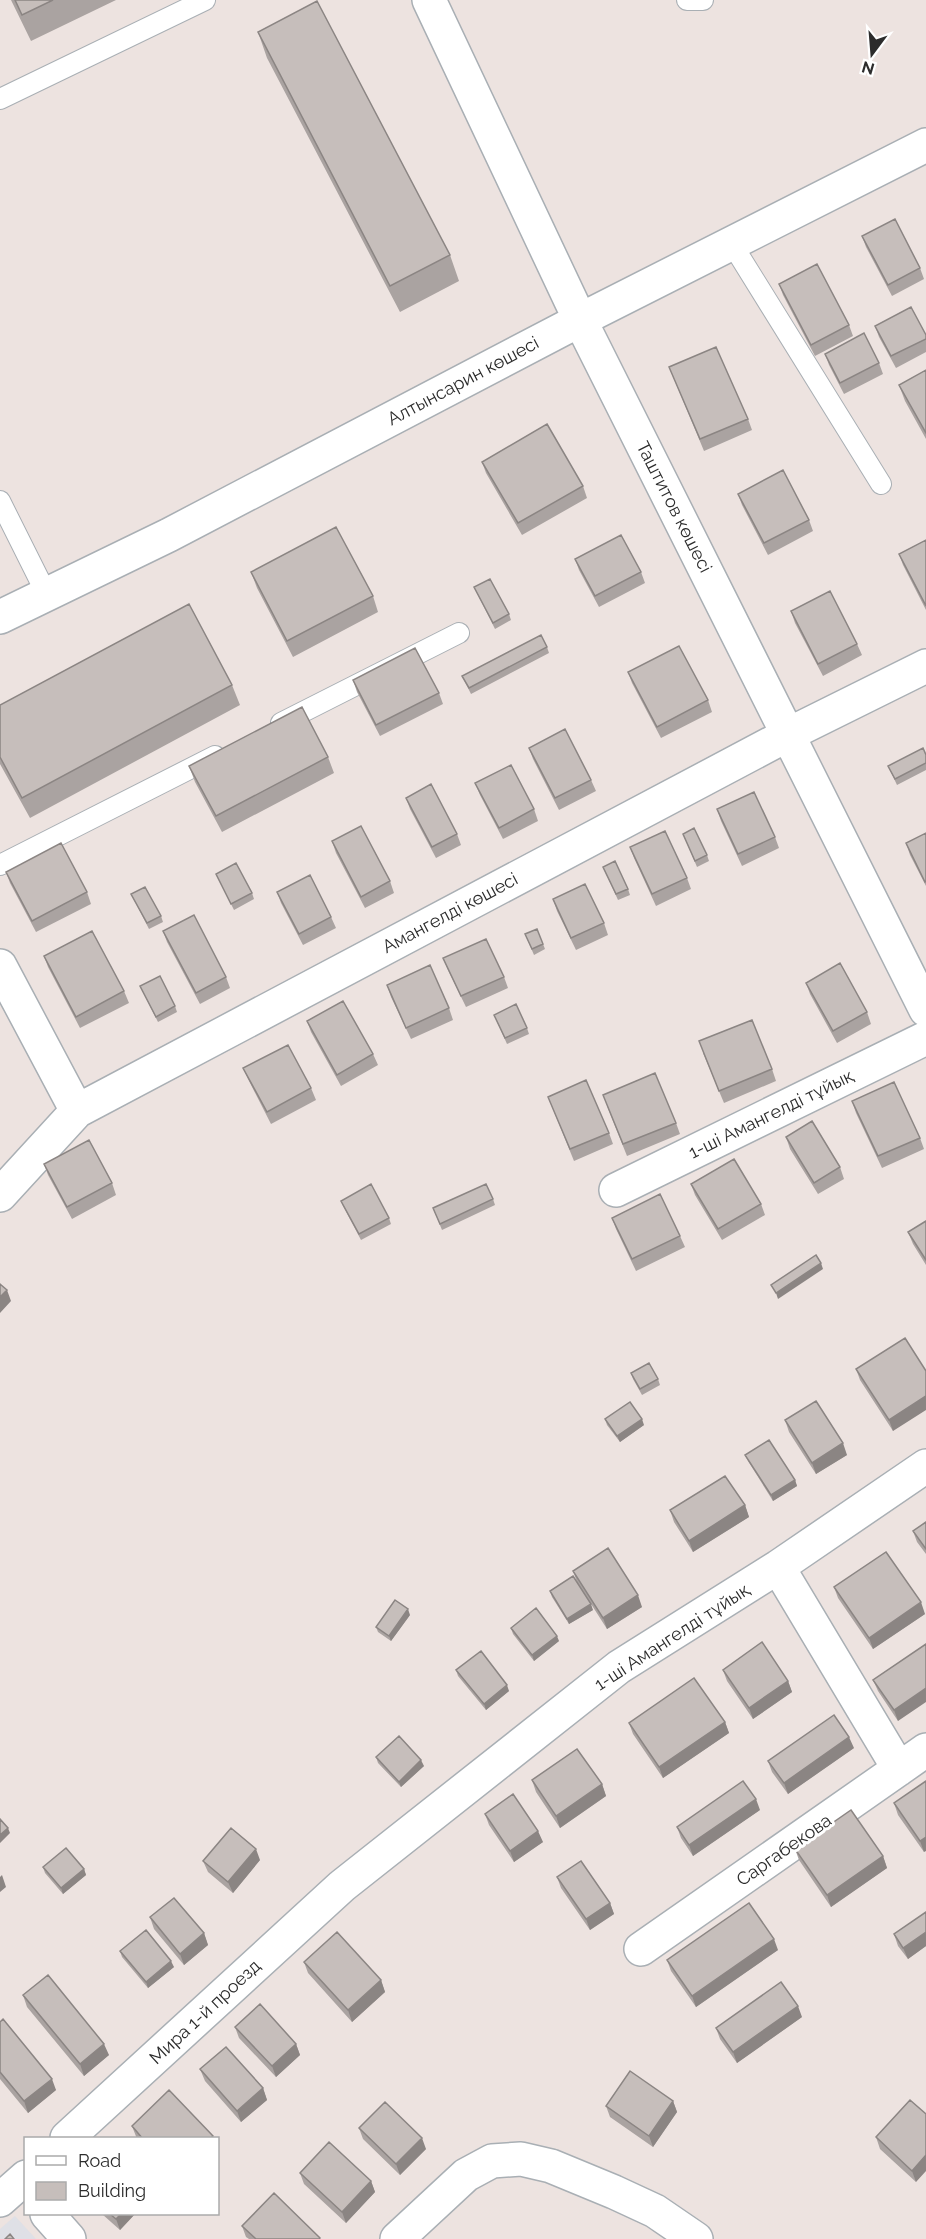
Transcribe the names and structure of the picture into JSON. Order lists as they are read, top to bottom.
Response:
{
  "streets": {
    "street": [
      "Алтынсарин көшесі",
      "Таштитов көшесі",
      "Амангелді көшесі",
      "1-ші Амангелді тұйық",
      "Саргабекова",
      "Мира 1-й проезд"
    ]
  },
  "crossings": [
    ["Алтынсарин көшесі", "Таштитов көшесі"],
    ["Таштитов көшесі", "Амангелді көшесі"],
    ["1-ші Амангелді тұйық", "Мира 1-й проезд"]
  ],
  "legend": ["Road", "Building"],
  "north": "bottom"
}
